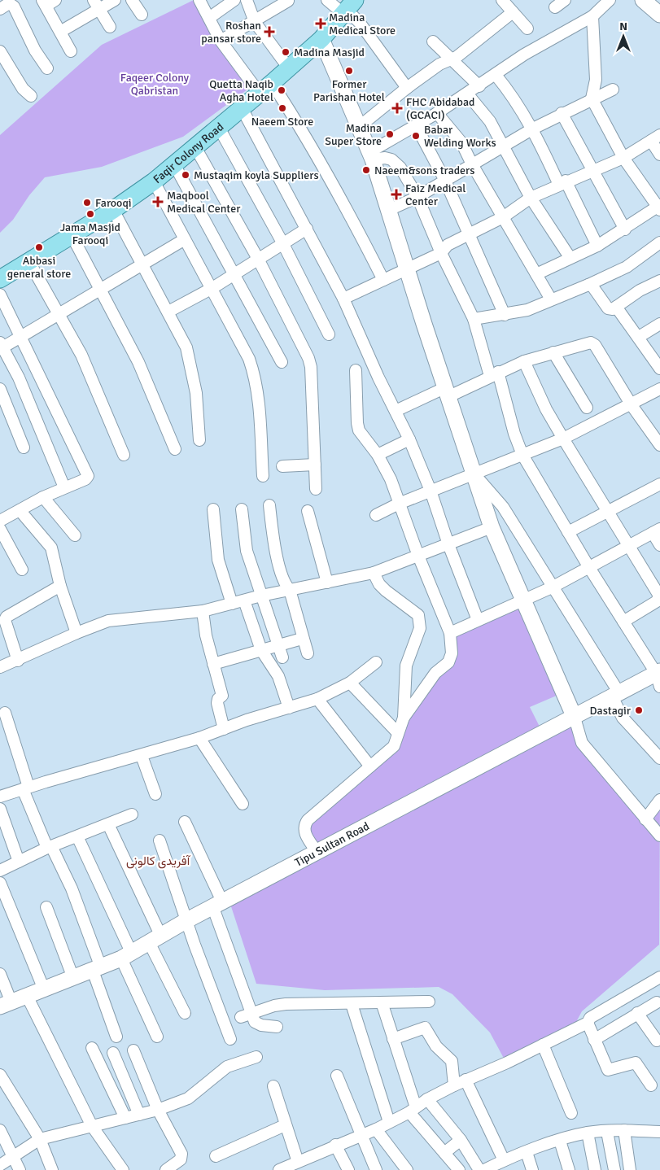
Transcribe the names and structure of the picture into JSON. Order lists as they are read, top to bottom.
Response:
{
  "streets": {
    "main road": ["Faqir Colony Road", "Tipu Sultan Road"]
  },
  "districts": ["آفریدی کالونی"],
  "parks": ["Faqeer Colony Qabristan"],
  "places": {
    "health": [
      "Madina Medical Store",
      "Roshan pansar store",
      "FHC Abidabad (GCACI)",
      "Faiz Medical Center",
      "Maqbool Medical Center"
    ],
    "other": [
      "Madina Masjid",
      "Former Parishan Hotel",
      "Quetta Naqib Agha Hotel",
      "Naeem Store",
      "Madina Super Store",
      "Babar Welding Works",
      "Naeem&sons traders",
      "Mustaqim koyla Suppliers",
      "Farooqi",
      "Jama Masjid Farooqi",
      "Abbasi general store",
      "Dastagir"
    ]
  },
  "north": "top"
}
